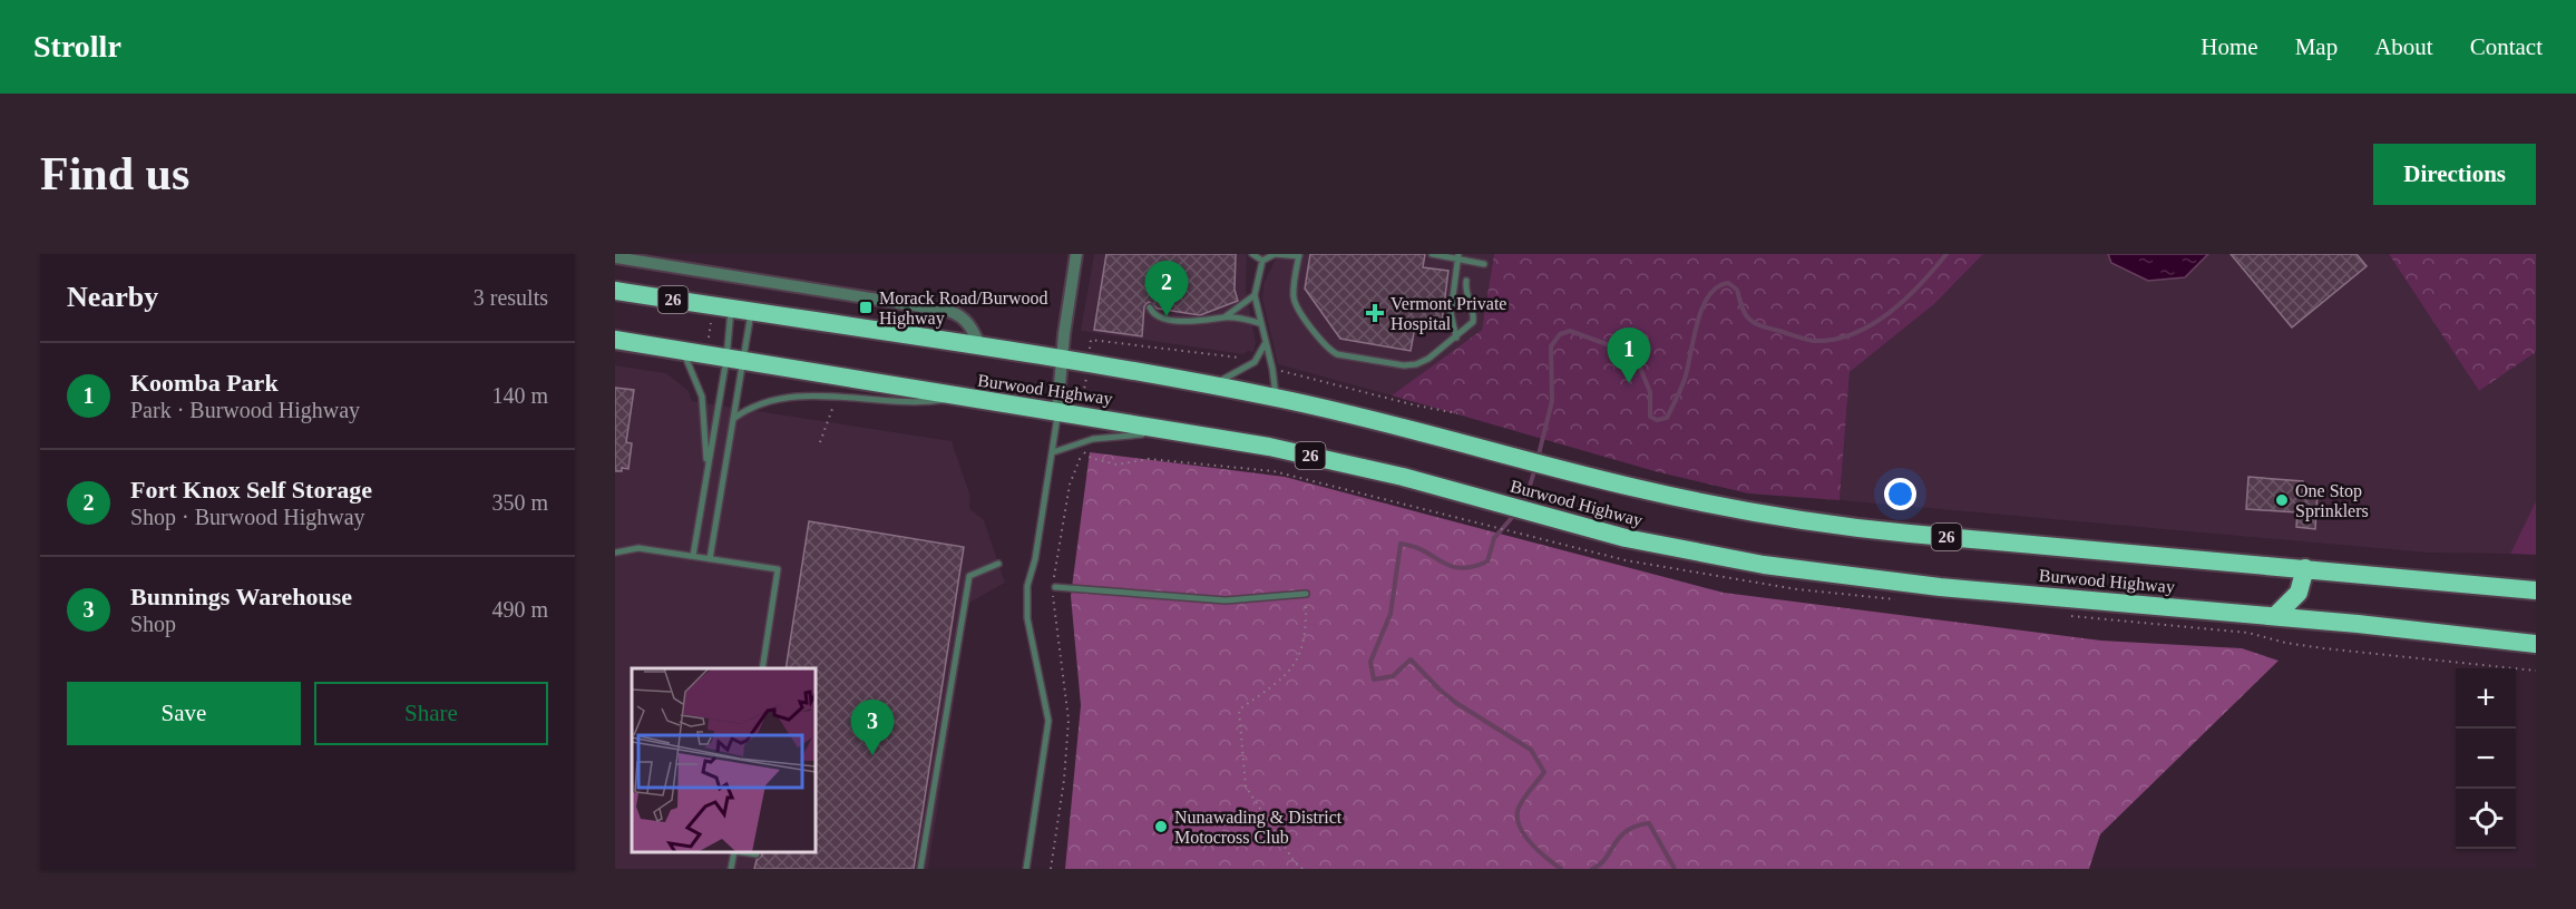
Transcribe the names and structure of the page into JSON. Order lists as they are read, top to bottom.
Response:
{
  "streets": {
    "highway": ["26", "Burwood Highway"]
  },
  "places": {
    "transit": ["Morack Road/Burwood Highway"],
    "health": ["Vermont Private Hospital"],
    "other": ["One Stop Sprinklers", "Nunawading & District Motocross Club"]
  },
  "page": {
    "header": "Strollr",
    "nav": [
      "Home",
      "Map",
      "About",
      "Contact"
    ],
    "buttons": [
      "Directions",
      ["Save", "Share"]
    ],
    "title": "Find us",
    "heading": ["Nearby", "3 results"],
    "pins": ["2", "1", "3"],
    "list": [
      {
        "mark": "1",
        "name": "Koomba Park",
        "note": "Park · Burwood Highway",
        "value": "140 m"
      },
      {
        "mark": "2",
        "name": "Fort Knox Self Storage",
        "note": "Shop · Burwood Highway",
        "value": "350 m"
      },
      {
        "mark": "3",
        "name": "Bunnings Warehouse",
        "note": "Shop",
        "value": "490 m"
      }
    ],
    "map_buttons": ["+", "−"]
  }
}
